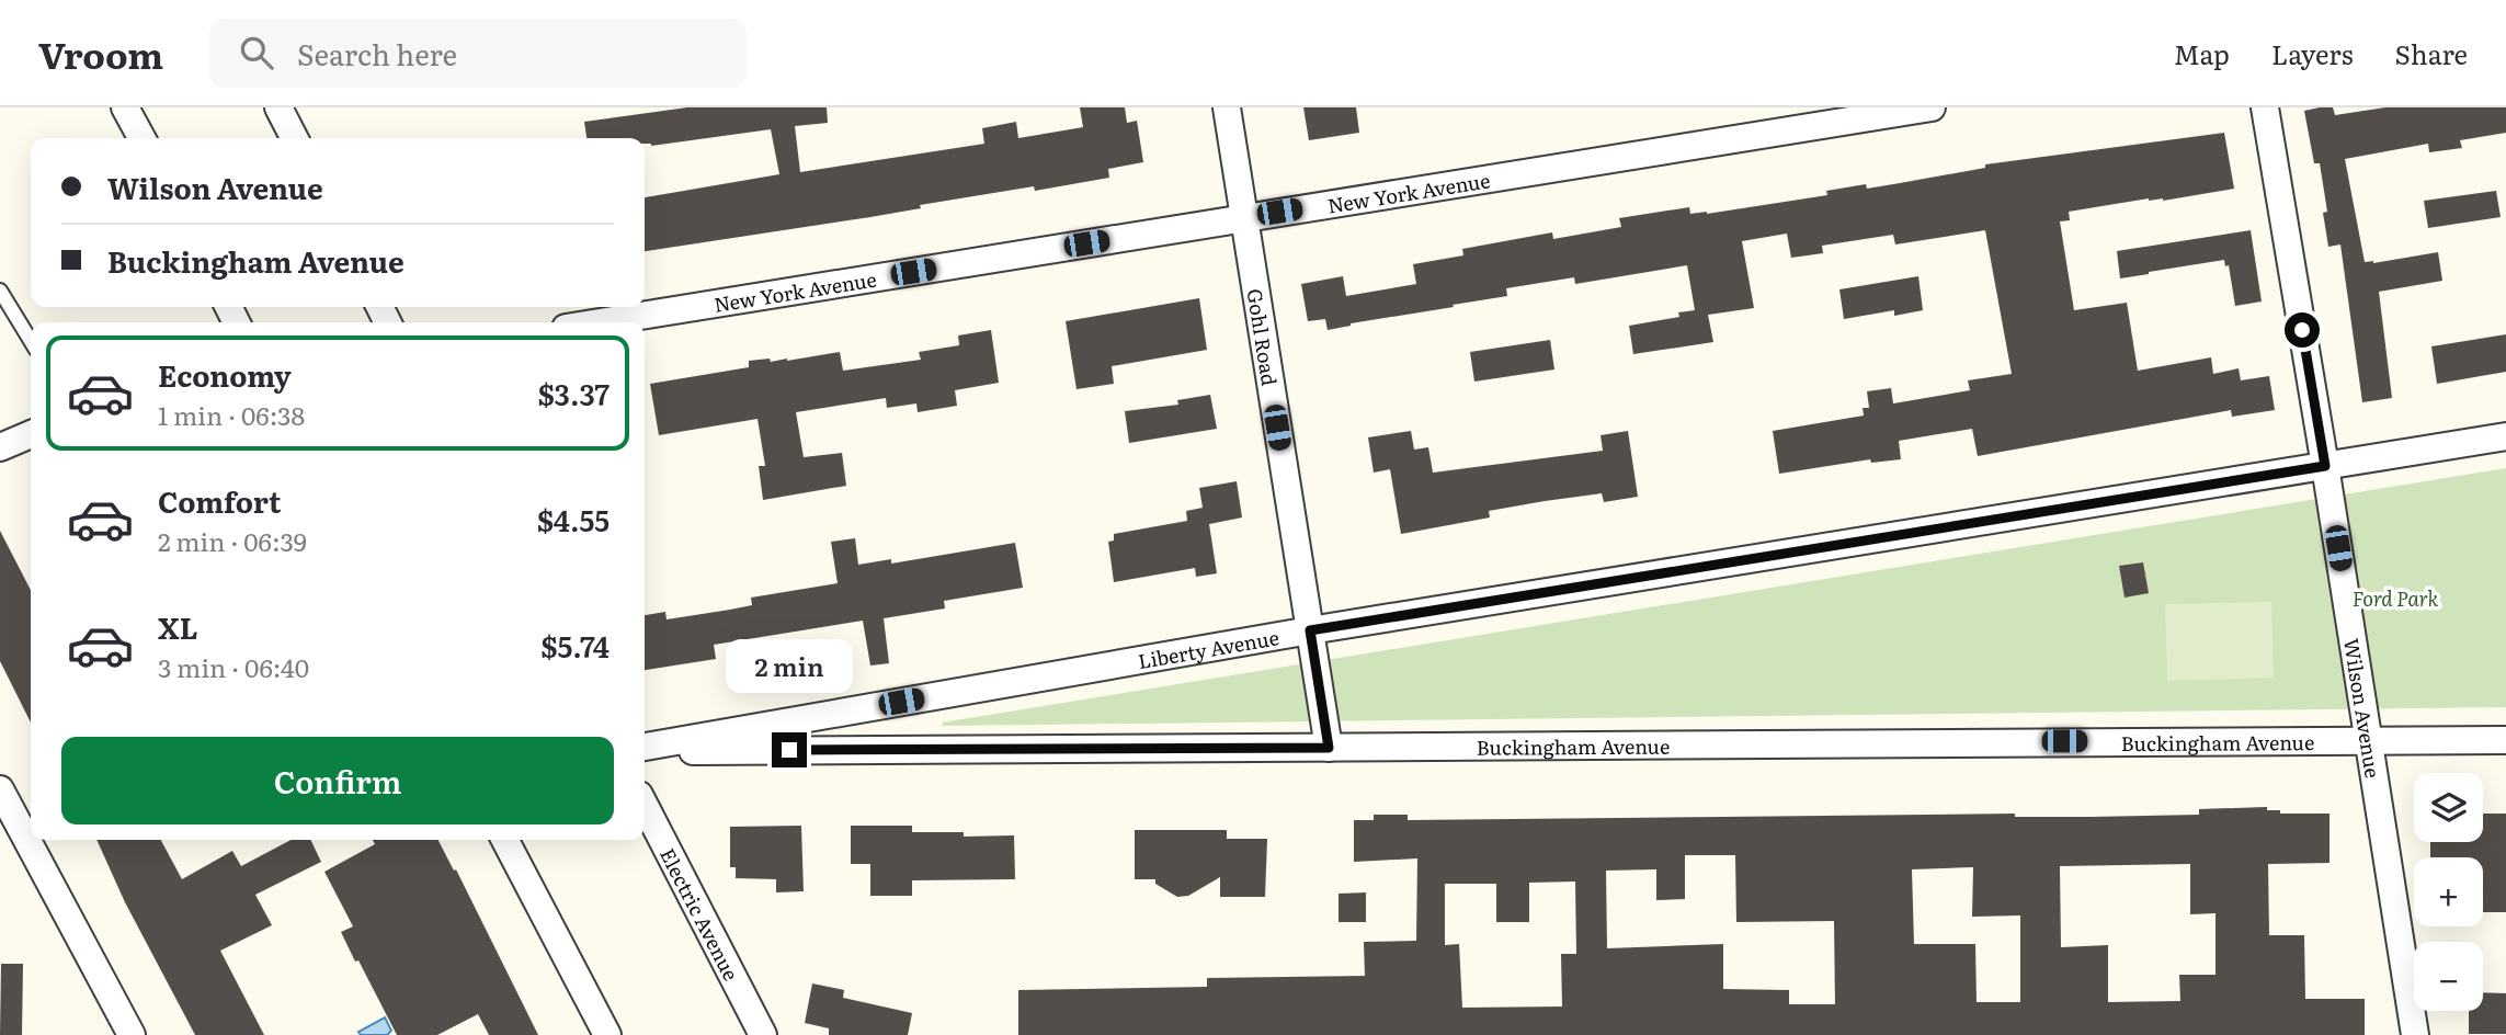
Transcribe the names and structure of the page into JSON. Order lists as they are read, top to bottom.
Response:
{
  "streets": {
    "street": [
      "New York Avenue",
      "Gohl Road",
      "Liberty Avenue",
      "Wilson Avenue",
      "Buckingham Avenue",
      "Electric Avenue"
    ]
  },
  "crossings": [
    ["New York Avenue", "Gohl Road"],
    ["Gohl Road", "Liberty Avenue"],
    ["Gohl Road", "Buckingham Avenue"],
    ["Liberty Avenue", "Wilson Avenue"],
    ["Wilson Avenue", "Buckingham Avenue"]
  ],
  "parks": ["Ford Park"],
  "page": {
    "header": "Vroom",
    "search": "Search here",
    "nav": ["Map", "Layers", "Share"],
    "banner": ["Wilson Avenue", "Buckingham Avenue"],
    "list": [
      {
        "name": "Economy",
        "note": "1 min · 06:38",
        "value": "$3.37"
      },
      {
        "name": "Comfort",
        "note": "2 min · 06:39",
        "value": "$4.55"
      },
      {
        "name": "XL",
        "note": "3 min · 06:40",
        "value": "$5.74"
      }
    ],
    "bubble": "2 min",
    "buttons": "Confirm",
    "map_buttons": ["+", "−"]
  }
}
